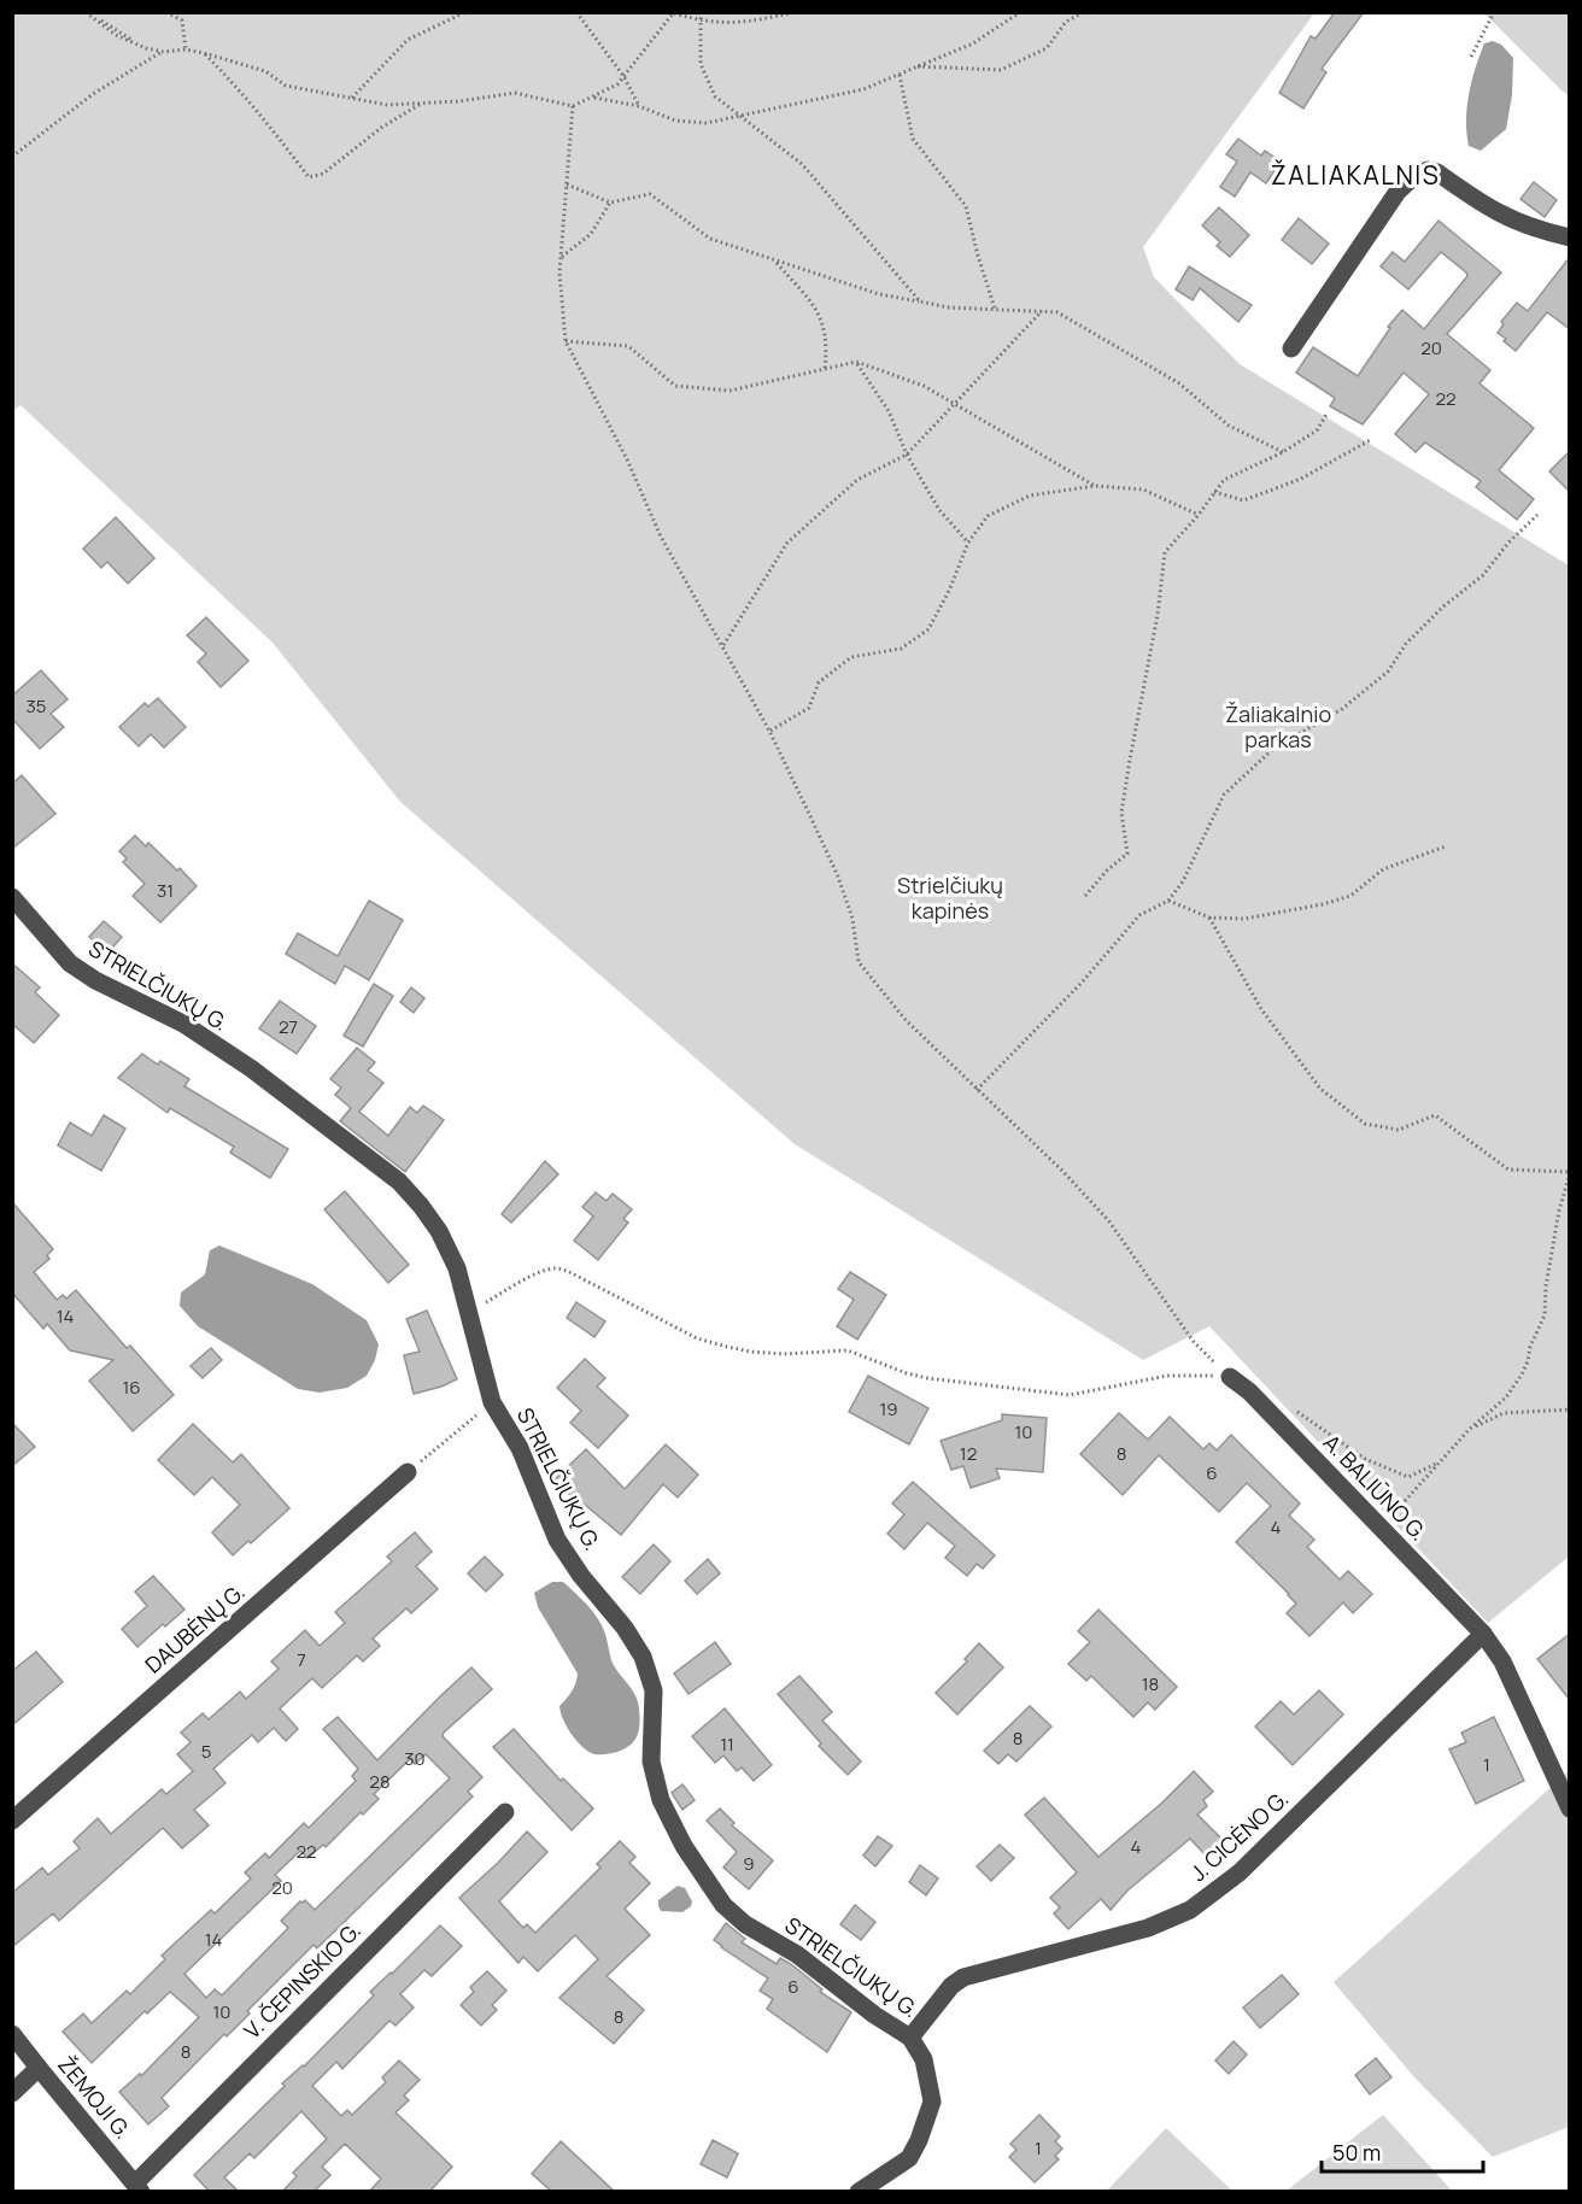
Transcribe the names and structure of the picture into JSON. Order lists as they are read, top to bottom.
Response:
{
  "streets": {
    "street": [
      "STRIELČIUKŲ G.",
      "A. BALIŪNO G.",
      "DAUBĖNŲ G.",
      "J. CICĖNO G.",
      "V. ČEPINSKIO G.",
      "ŽEMOJI G."
    ]
  },
  "crossings": [
    ["STRIELČIUKŲ G.", "J. CICĖNO G."],
    ["A. BALIŪNO G.", "J. CICĖNO G."],
    ["V. ČEPINSKIO G.", "ŽEMOJI G."]
  ],
  "districts": ["ŽALIAKALNIS"],
  "parks": ["Žaliakalnio parkas", "Strielčiukų kapinės"],
  "house_numbers": [
    "20",
    "22",
    "35",
    "31",
    "27",
    "14",
    "16",
    "19",
    "10",
    "12",
    "8",
    "6",
    "4",
    "7",
    "18",
    "8",
    "11",
    "5",
    "30",
    "1",
    "28",
    "4",
    "22",
    "9",
    "20",
    "14",
    "6",
    "10",
    "8",
    "8",
    "1"
  ],
  "scale_bar": "50 m"
}
